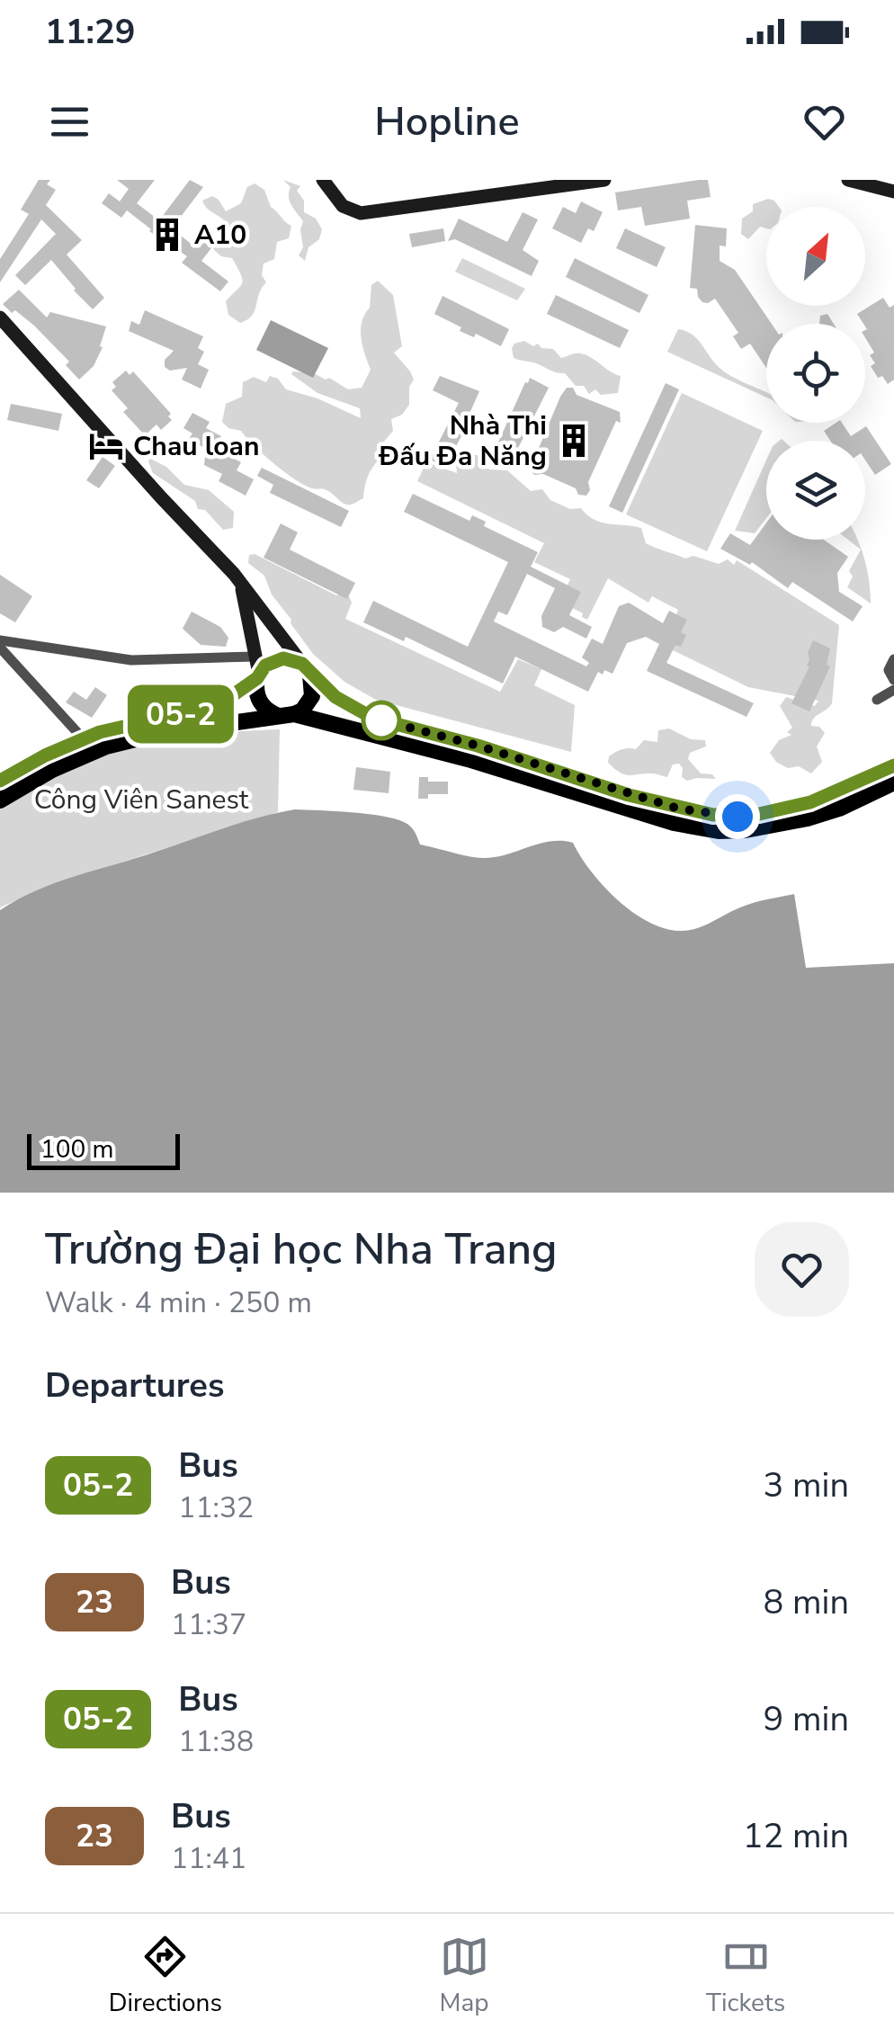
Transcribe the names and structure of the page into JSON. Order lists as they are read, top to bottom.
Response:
{
  "parks": ["Công Viên Sanest"],
  "places": {
    "building": ["A10", "Nhà Thi Đấu Đa Năng"],
    "hotel": ["Chau loan"]
  },
  "lines": ["bus line 05-2"],
  "scale_bar": "100 m",
  "north": "top right",
  "page": {
    "status": "11:29",
    "header": "Hopline",
    "on_map": "05-2",
    "scale": "100 m",
    "heading": [
      ["Trường Đại học Nha Trang", "Walk · 4 min · 250 m"],
      "Departures"
    ],
    "list": [
      {
        "mark": "05-2",
        "name": "Bus",
        "note": "11:32",
        "value": "3 min"
      },
      {
        "mark": "23",
        "name": "Bus",
        "note": "11:37",
        "value": "8 min"
      },
      {
        "mark": "05-2",
        "name": "Bus",
        "note": "11:38",
        "value": "9 min"
      },
      {
        "mark": "23",
        "name": "Bus",
        "note": "11:41",
        "value": "12 min"
      }
    ],
    "tabs": ["Directions", "Map", "Tickets"]
  }
}
